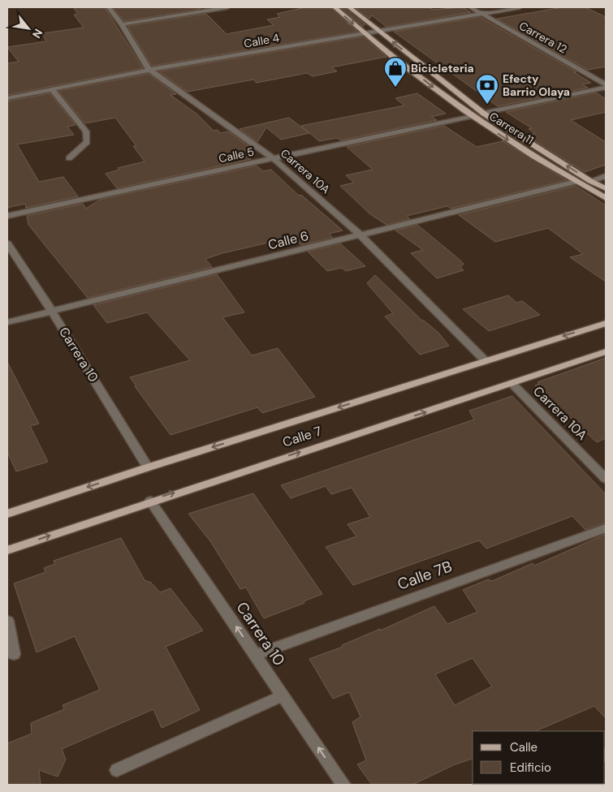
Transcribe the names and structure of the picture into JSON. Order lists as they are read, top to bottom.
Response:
{
  "streets": {
    "main road": ["Carrera 11", "Calle 7"],
    "street": [
      "Carrera 12",
      "Calle 4",
      "Calle 5",
      "Carrera 10A",
      "Calle 6",
      "Carrera 10",
      "Calle 7B"
    ]
  },
  "crossings": [
    ["Carrera 12", "Calle 4"],
    ["Calle 4", "Carrera 11"],
    ["Calle 4", "Carrera 10A"],
    ["Carrera 11", "Calle 5"],
    ["Carrera 11", "Calle 6"],
    ["Calle 5", "Carrera 10A"],
    ["Carrera 10A", "Calle 6"],
    ["Carrera 10A", "Calle 7"],
    ["Calle 6", "Carrera 10"],
    ["Carrera 10", "Calle 7"],
    ["Carrera 10", "Calle 7B"]
  ],
  "one_way": ["Carrera 10"],
  "places": {
    "shop": ["Bicicleteria"],
    "bank": ["Efecty Barrio Olaya"]
  },
  "legend": ["Calle", "Edificio"],
  "north": "bottom right"
}
